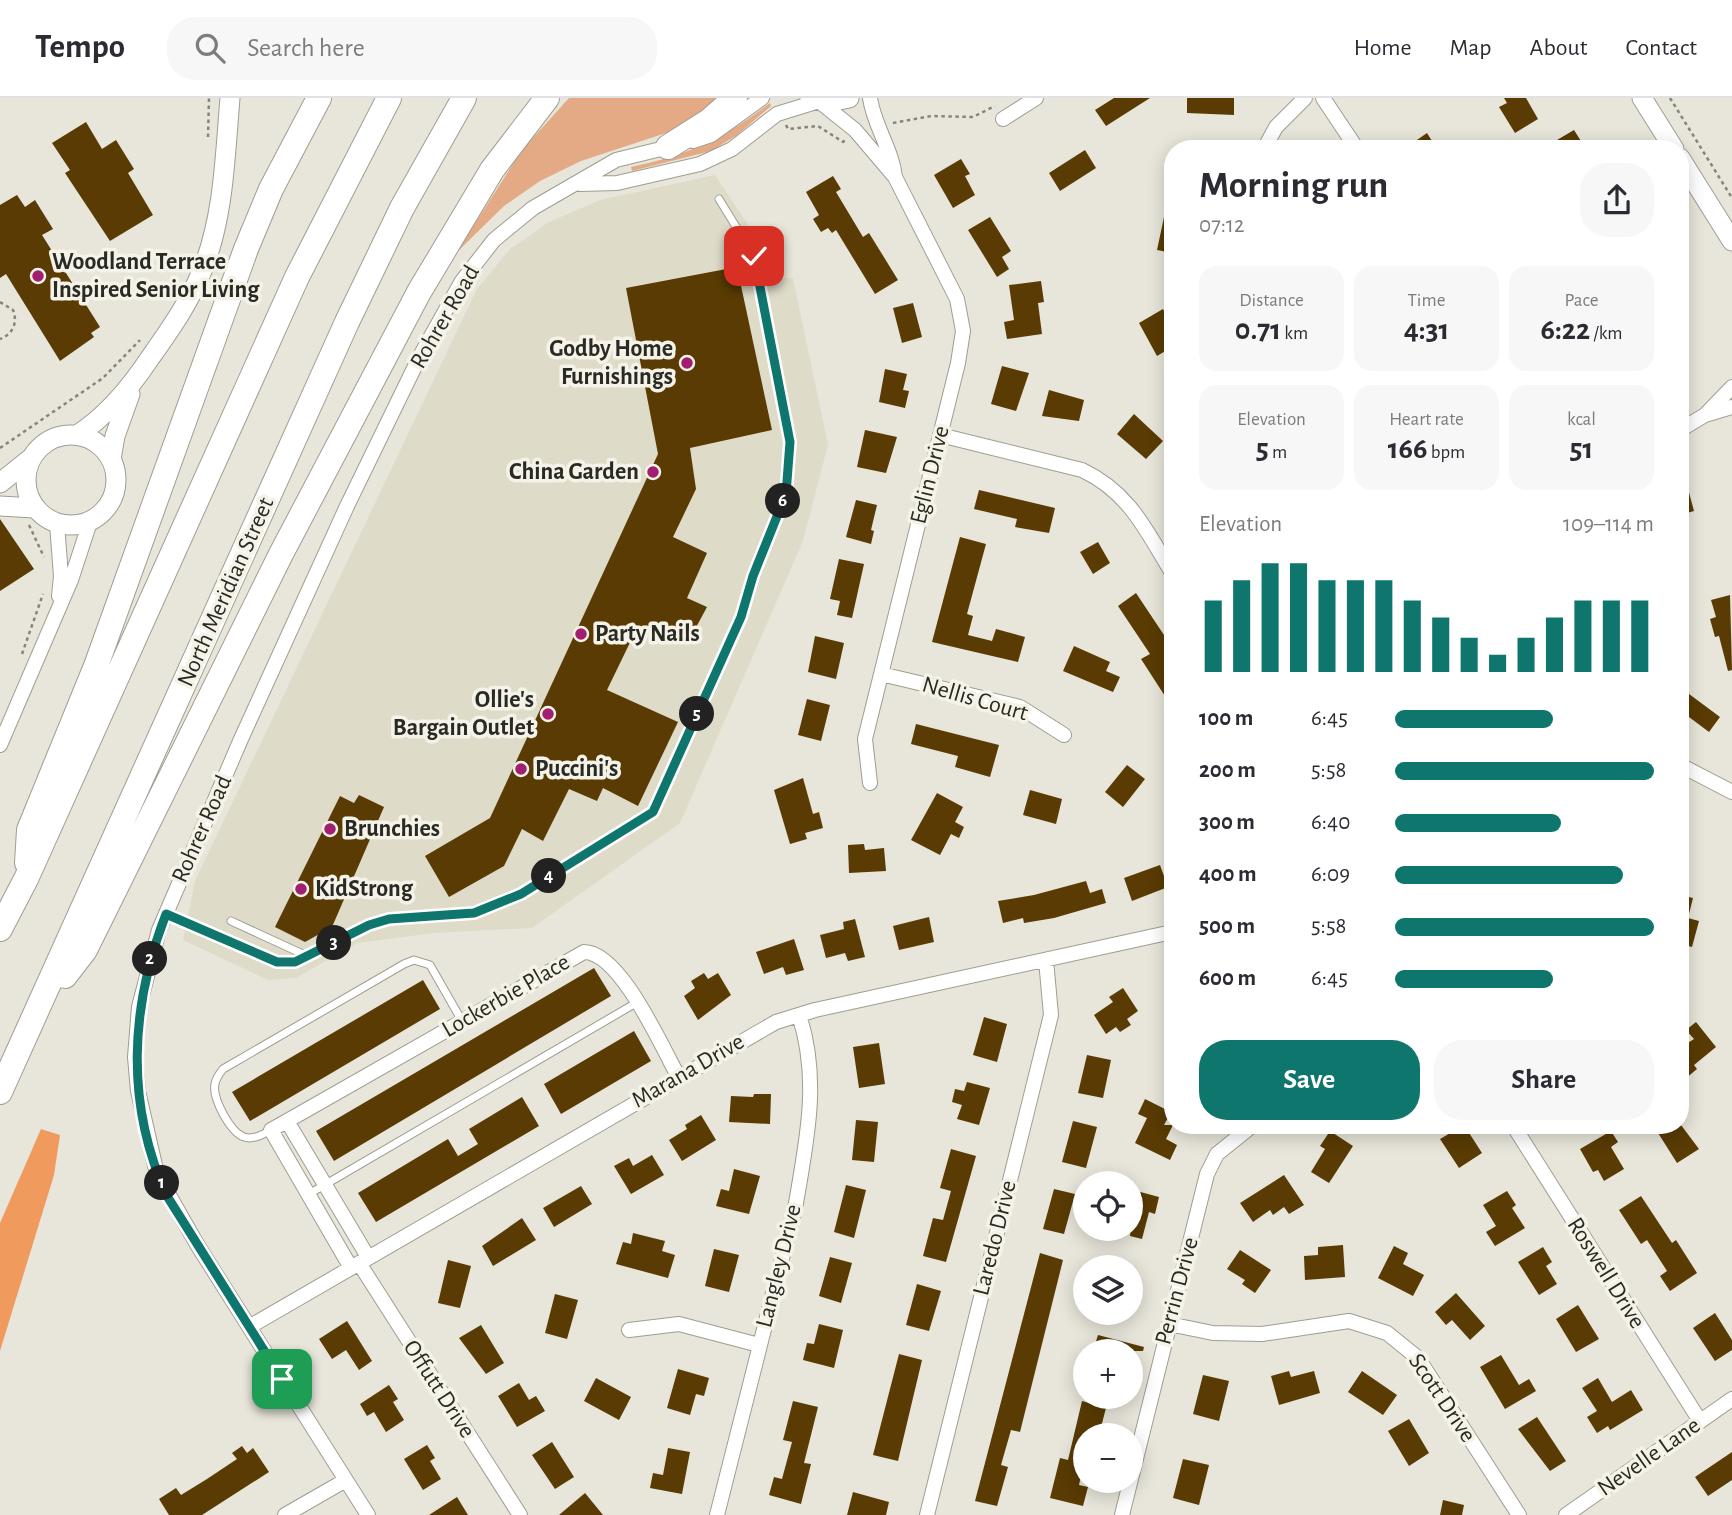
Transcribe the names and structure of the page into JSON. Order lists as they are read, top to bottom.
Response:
{
  "streets": {
    "highway": ["North Meridian Street"],
    "street": [
      "Rohrer Road",
      "Eglin Drive",
      "Nellis Court",
      "Lockerbie Place",
      "Marana Drive",
      "Laredo Drive",
      "Langley Drive",
      "Roswell Drive",
      "Perrin Drive",
      "Offutt Drive",
      "Scott Drive",
      "Nevelle Lane"
    ]
  },
  "crossings": [
    ["Rohrer Road", "Eglin Drive"],
    ["Rohrer Road", "Marana Drive"],
    ["Eglin Drive", "Nellis Court"],
    ["Lockerbie Place", "Marana Drive"],
    ["Marana Drive", "Laredo Drive"],
    ["Marana Drive", "Langley Drive"],
    ["Marana Drive", "Offutt Drive"],
    ["Roswell Drive", "Nevelle Lane"],
    ["Perrin Drive", "Scott Drive"]
  ],
  "places": [
    "Woodland Terrace Inspired Senior Living",
    "Godby Home Furnishings",
    "China Garden",
    "Party Nails",
    "Ollie's Bargain Outlet",
    "Puccini's",
    "Brunchies",
    "KidStrong"
  ],
  "page": {
    "header": "Tempo",
    "search": "Search here",
    "nav": [
      "Home",
      "Map",
      "About",
      "Contact"
    ],
    "heading": ["Morning run", "07:12"],
    "stats": [
      ["Distance", "0.71 km"],
      ["Time", "4:31"],
      ["Pace", "6:22 /km"],
      ["Elevation", "5 m"],
      ["Heart rate", "166 bpm"],
      ["kcal", "51"]
    ],
    "pins": [
      "6",
      "5",
      "4",
      "3",
      "2",
      "1"
    ],
    "chart": ["Elevation", "109–114 m"],
    "list": [
      {
        "name": "100 m",
        "note": "6:45"
      },
      {
        "name": "200 m",
        "note": "5:58"
      },
      {
        "name": "300 m",
        "note": "6:40"
      },
      {
        "name": "400 m",
        "note": "6:09"
      },
      {
        "name": "500 m",
        "note": "5:58"
      },
      {
        "name": "600 m",
        "note": "6:45"
      }
    ],
    "buttons": ["Save", "Share"],
    "map_buttons": ["+", "−"]
  }
}
